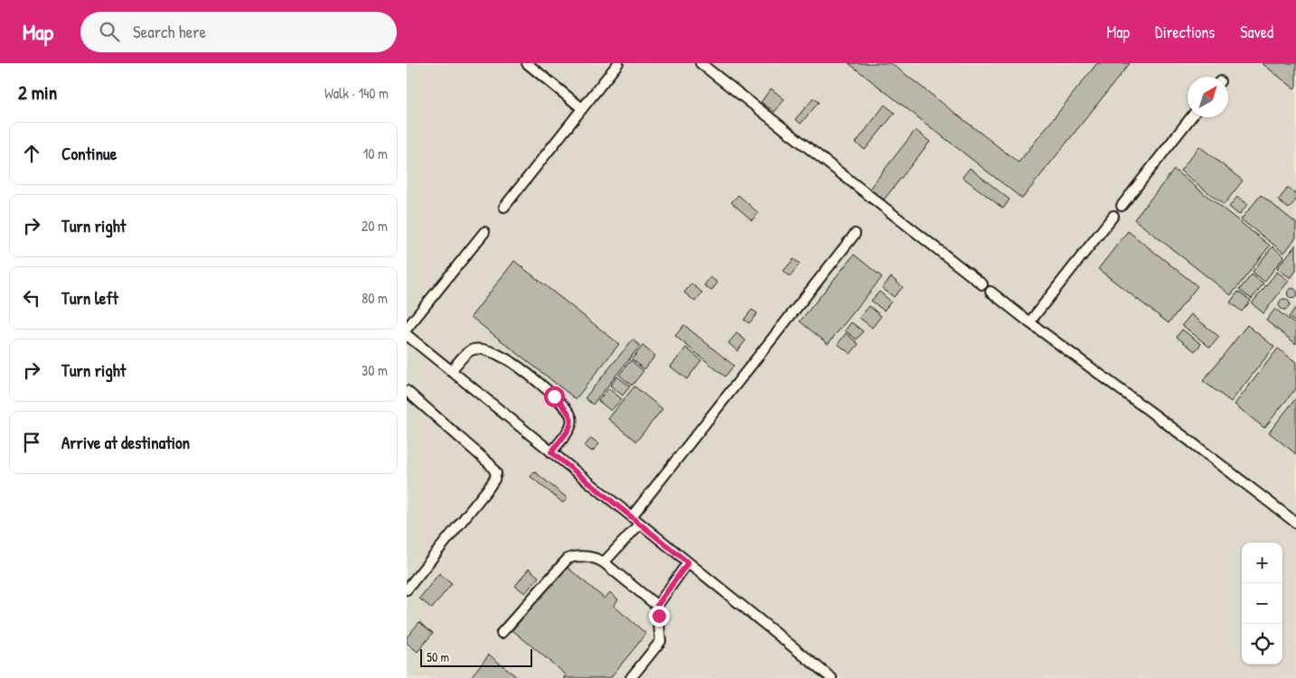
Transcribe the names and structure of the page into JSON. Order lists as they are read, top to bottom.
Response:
{
  "scale_bar": "50 m",
  "north": "top right",
  "page": {
    "header": "Map",
    "search": "Search here",
    "nav": ["Map", "Directions", "Saved"],
    "heading": ["2 min", "Walk · 140 m"],
    "list": [
      ["Continue", "10 m"],
      ["Turn right", "20 m"],
      ["Turn left", "80 m"],
      ["Turn right", "30 m"],
      "Arrive at destination"
    ],
    "map_buttons": ["+", "−"],
    "scale": "50 m"
  }
}
